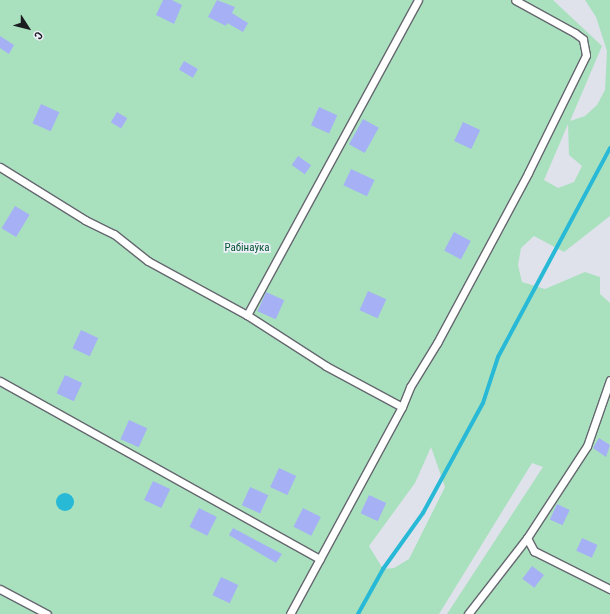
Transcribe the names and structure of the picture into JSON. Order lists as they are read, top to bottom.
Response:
{
  "parks": ["Рабінаўка"],
  "north": "bottom right"
}
